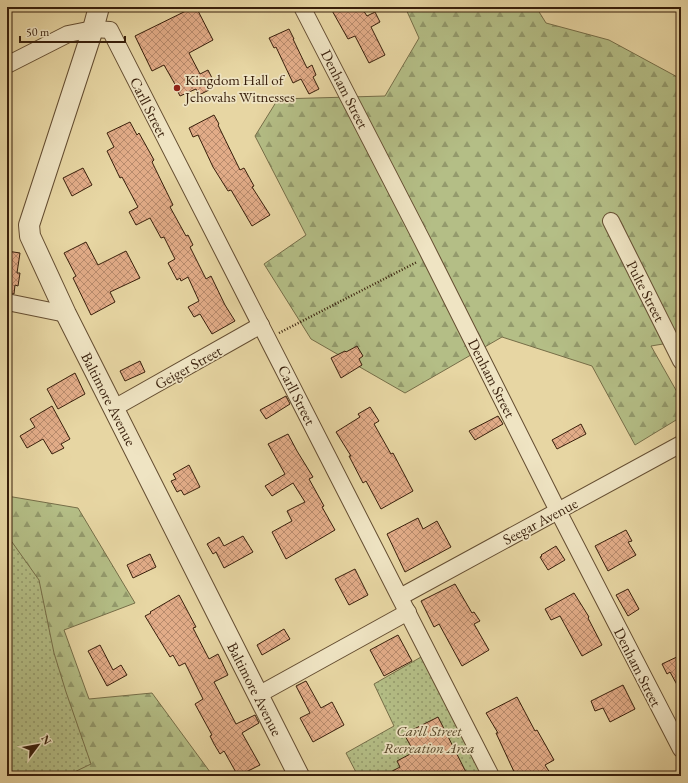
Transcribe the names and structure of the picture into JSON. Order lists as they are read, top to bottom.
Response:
{
  "streets": {
    "street": [
      "Denham Street",
      "Carll Street",
      "Pulte Street",
      "Geiger Street",
      "Baltimore Avenue",
      "Seegar Avenue"
    ]
  },
  "crossings": [
    ["Denham Street", "Seegar Avenue"],
    ["Carll Street", "Geiger Street"],
    ["Carll Street", "Baltimore Avenue"],
    ["Carll Street", "Seegar Avenue"],
    ["Geiger Street", "Baltimore Avenue"]
  ],
  "parks": ["Carll Street Recreation Area"],
  "places": ["Kingdom Hall of Jehovahs Witnesses"],
  "scale_bar": "50 m",
  "north": "top right"
}
